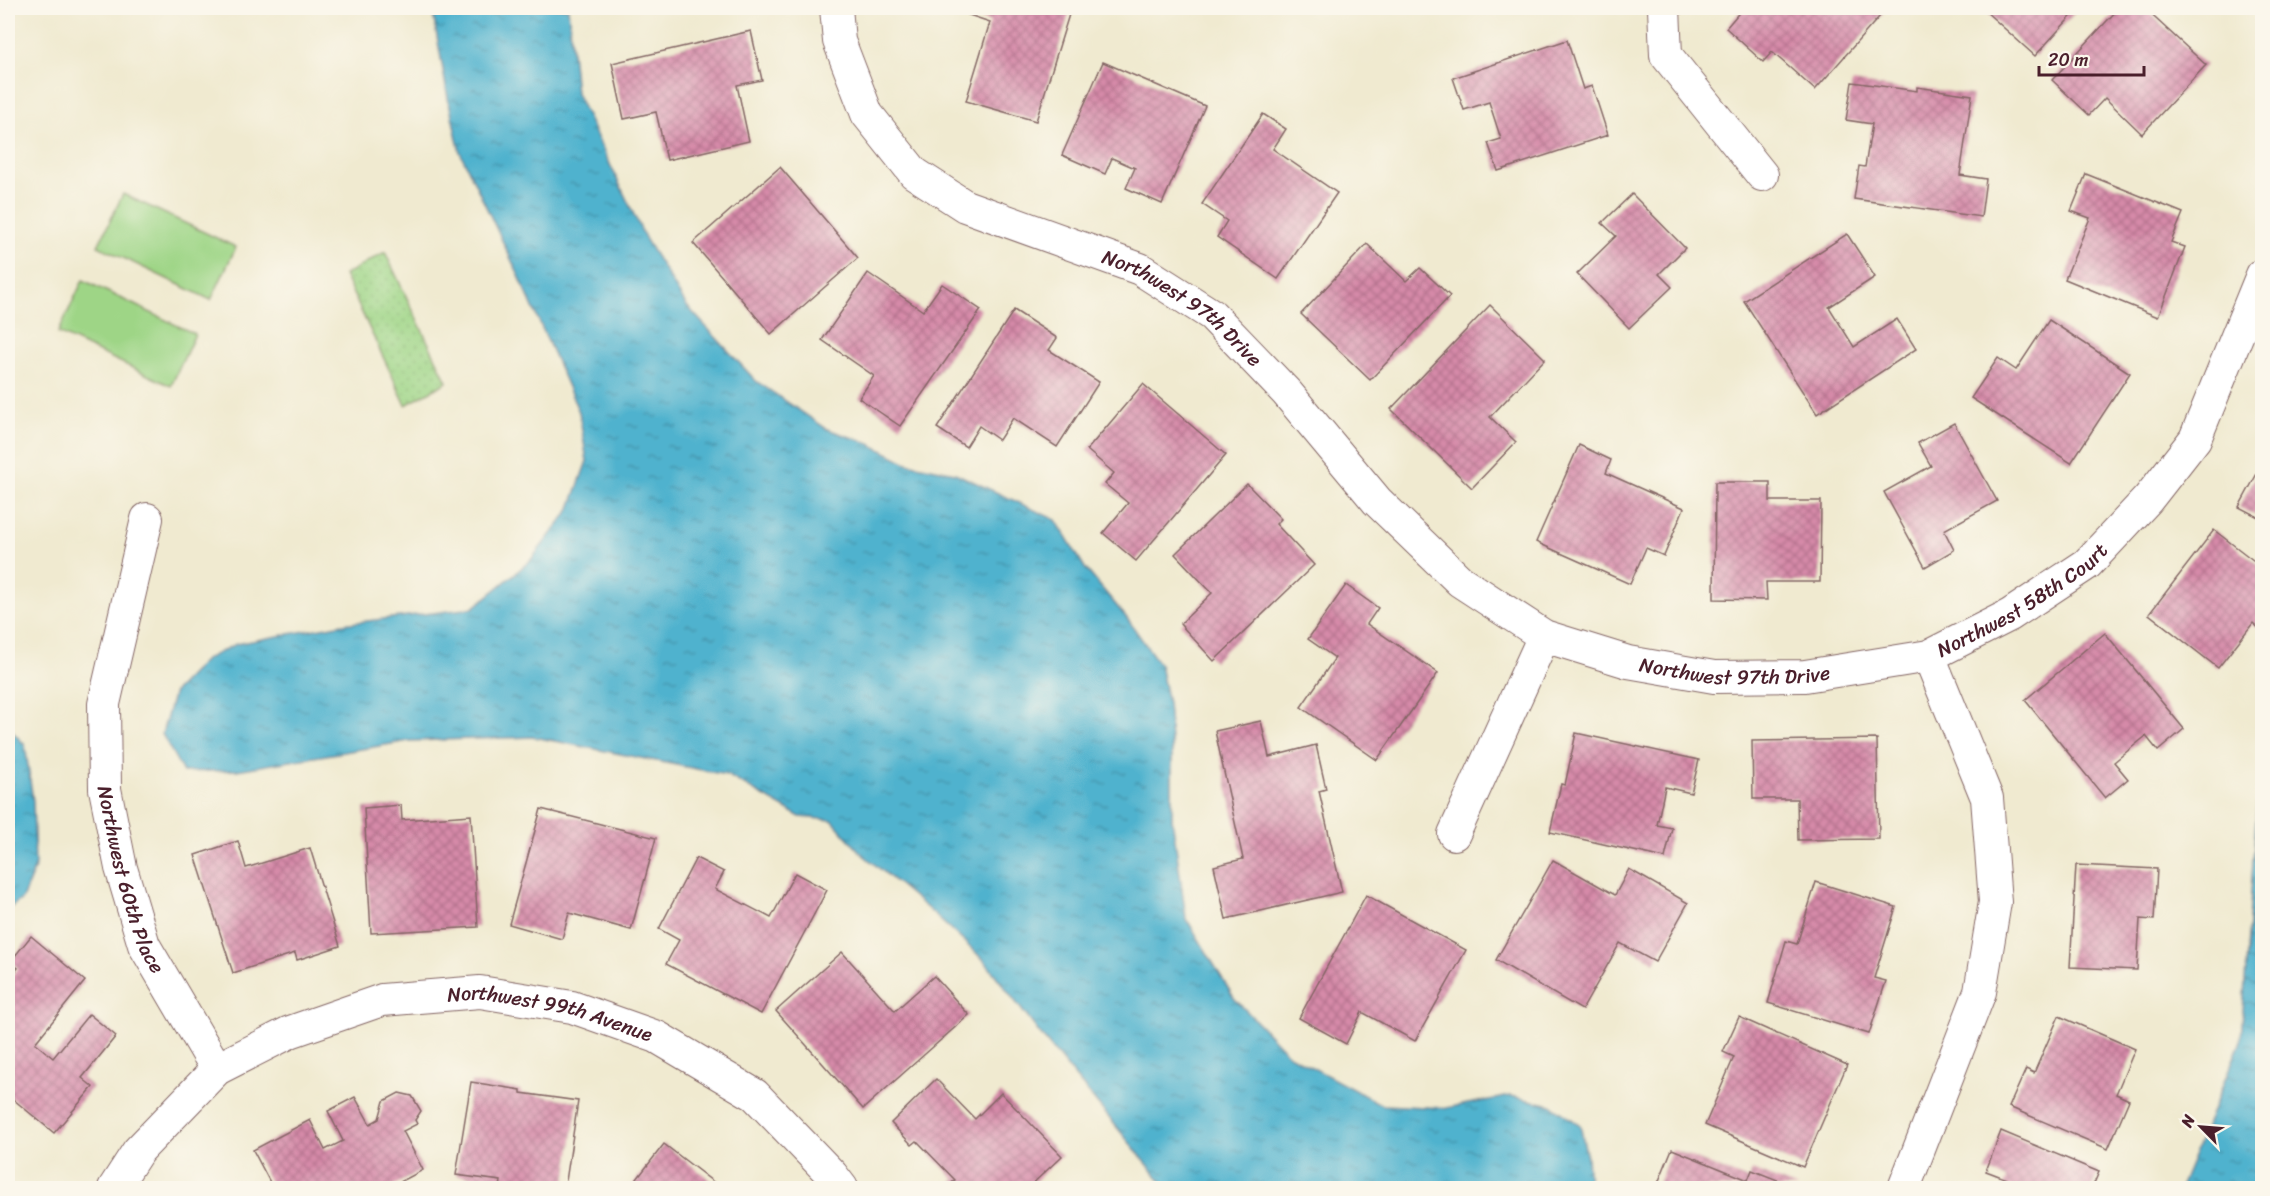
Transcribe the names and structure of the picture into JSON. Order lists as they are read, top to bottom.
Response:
{
  "streets": {
    "street": [
      "Northwest 97th Drive",
      "Northwest 58th Court",
      "Northwest 60th Place",
      "Northwest 99th Avenue"
    ]
  },
  "crossings": [
    ["Northwest 97th Drive", "Northwest 58th Court"],
    ["Northwest 60th Place", "Northwest 99th Avenue"]
  ],
  "scale_bar": "20 m",
  "north": "top left"
}
